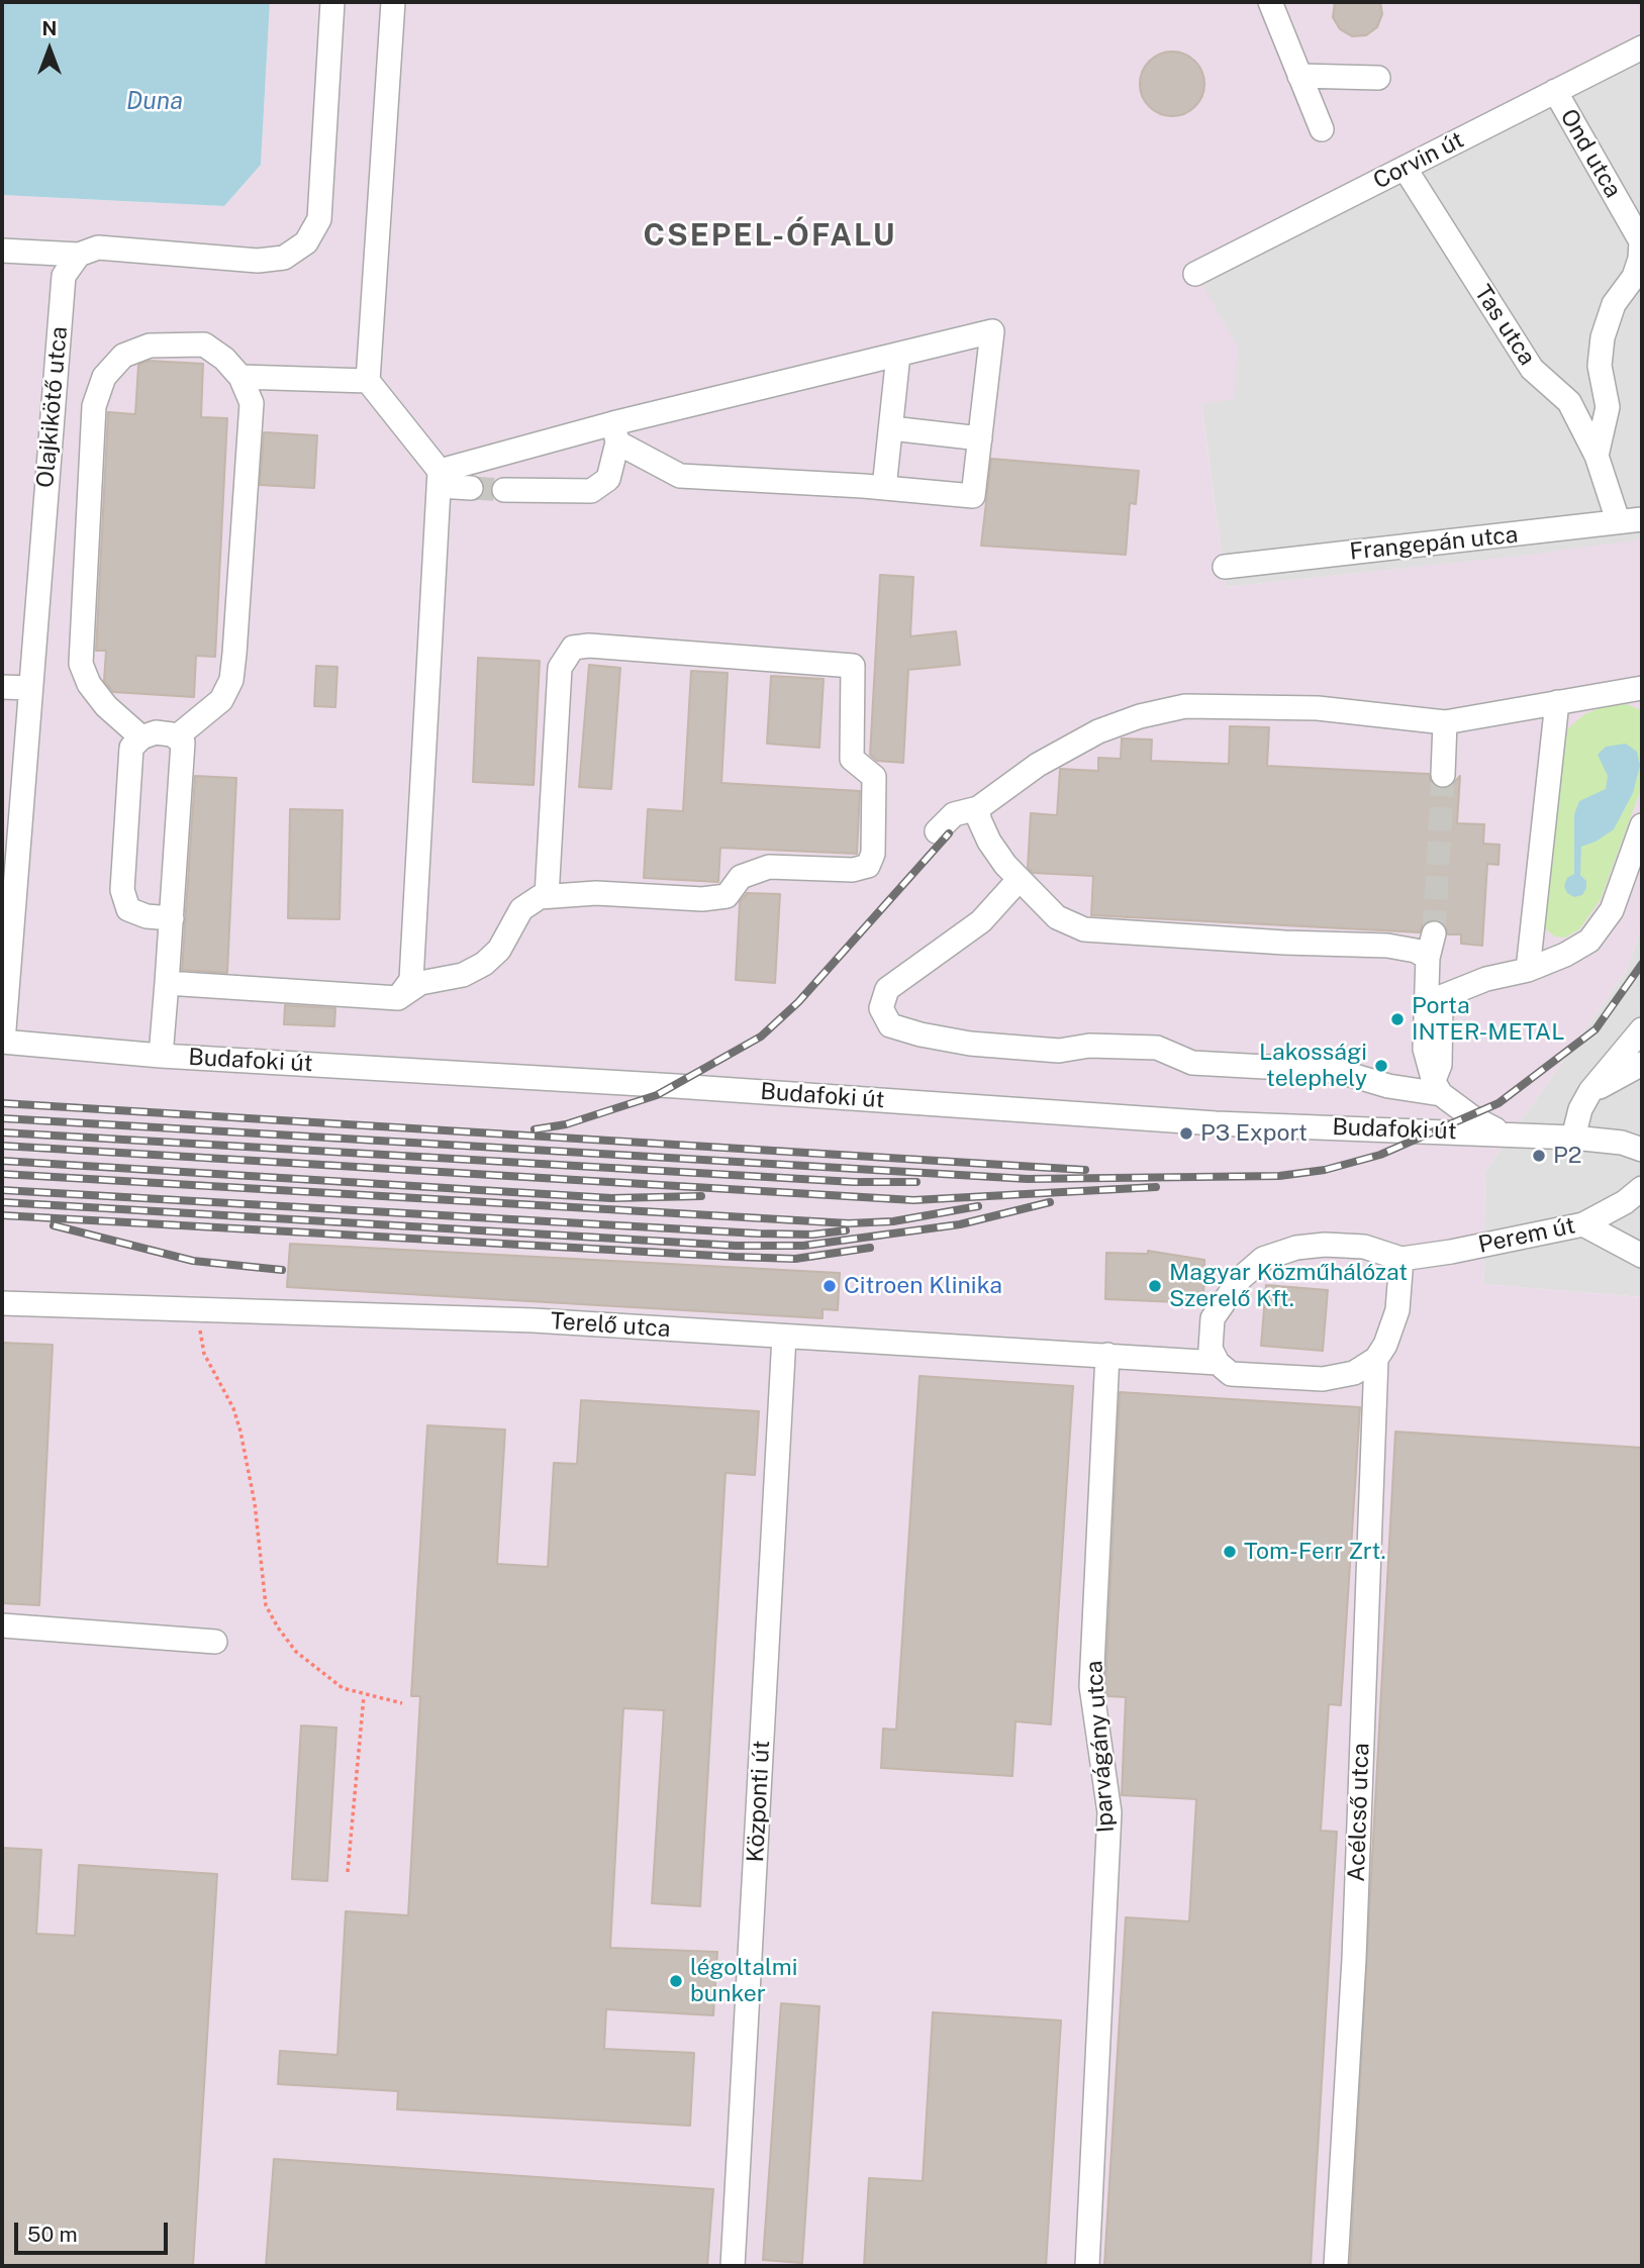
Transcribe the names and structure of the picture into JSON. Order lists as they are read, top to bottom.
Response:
{
  "streets": {
    "street": [
      "Ond utca",
      "Corvin út",
      "Tas utca",
      "Olajkikötő utca",
      "Frangepán utca",
      "Budafoki út",
      "Perem út",
      "Terelő utca",
      "Iparvágány utca",
      "Központi út",
      "Acélcső utca"
    ]
  },
  "crossings": [
    ["Ond utca", "Corvin út"],
    ["Ond utca", "Tas utca"],
    ["Corvin út", "Tas utca"],
    ["Tas utca", "Frangepán utca"],
    ["Olajkikötő utca", "Budafoki út"],
    ["Perem út", "Terelő utca"],
    ["Perem út", "Acélcső utca"],
    ["Terelő utca", "Iparvágány utca"],
    ["Terelő utca", "Központi út"],
    ["Terelő utca", "Acélcső utca"]
  ],
  "districts": ["CSEPEL-ÓFALU"],
  "water": ["Duna"],
  "places": [
    "Porta INTER-METAL",
    "Lakossági telephely",
    "P3 Export",
    "P2",
    "Citroen Klinika",
    "Magyar Közműhálózat Szerelő Kft.",
    "Tom-Ferr Zrt.",
    "légoltalmi bunker"
  ],
  "scale_bar": "50 m",
  "north": "top"
}
